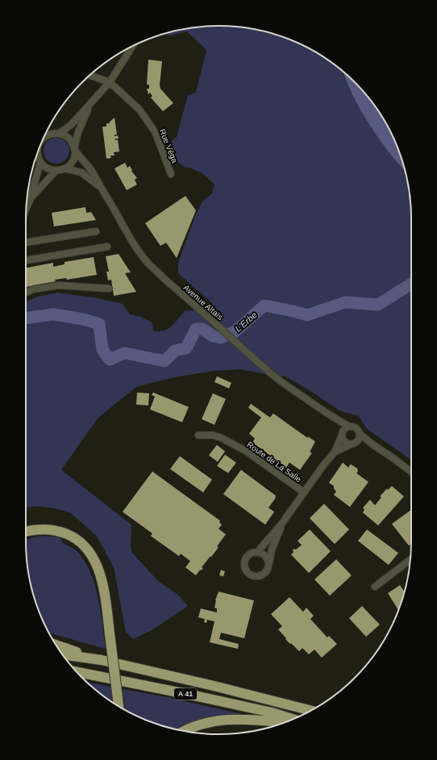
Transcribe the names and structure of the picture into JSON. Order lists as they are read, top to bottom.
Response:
{
  "streets": {
    "highway": ["A 41"],
    "street": ["Rue Véga", "Avenue Altaïs", "Route de La Salle"]
  },
  "crossings": [
    ["Avenue Altaïs", "Route de La Salle"]
  ],
  "water": ["L'Erbe"]
}
